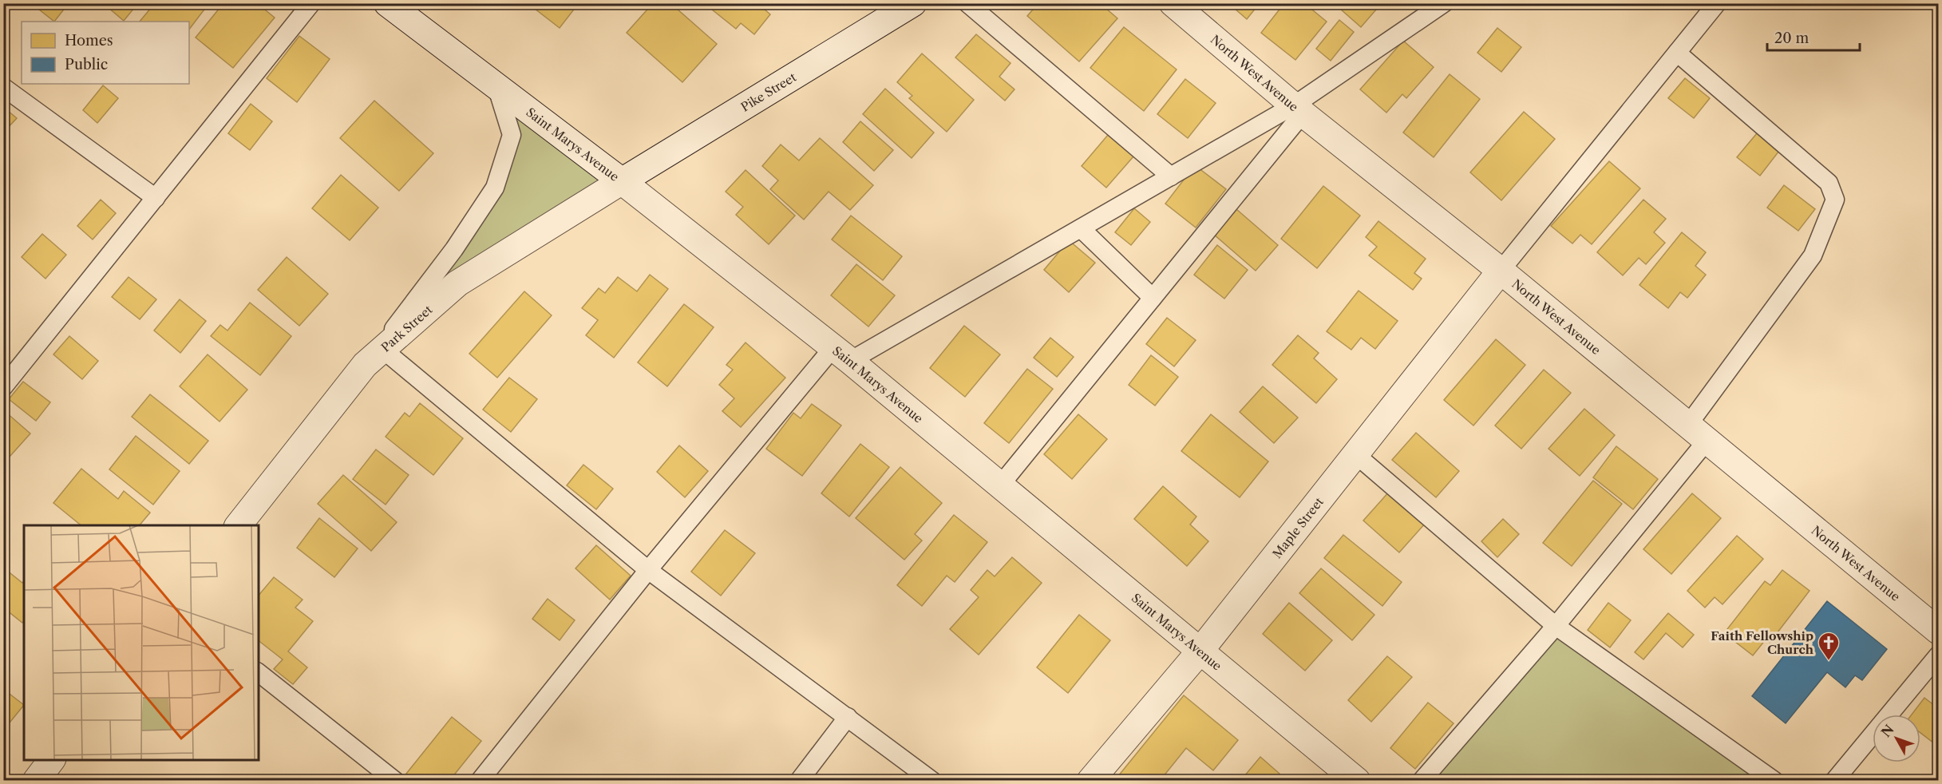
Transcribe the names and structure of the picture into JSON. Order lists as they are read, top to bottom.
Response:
{
  "streets": {
    "street": [
      "North West Avenue",
      "Pike Street",
      "Saint Marys Avenue",
      "Park Street",
      "Maple Street"
    ]
  },
  "crossings": [
    ["North West Avenue", "Maple Street"],
    ["Pike Street", "Saint Marys Avenue"],
    ["Pike Street", "Park Street"],
    ["Saint Marys Avenue", "Park Street"],
    ["Saint Marys Avenue", "Maple Street"]
  ],
  "places": {
    "church": ["Faith Fellowship Church"]
  },
  "legend": ["Homes", "Public"],
  "scale_bar": "20 m",
  "north": "top left"
}
